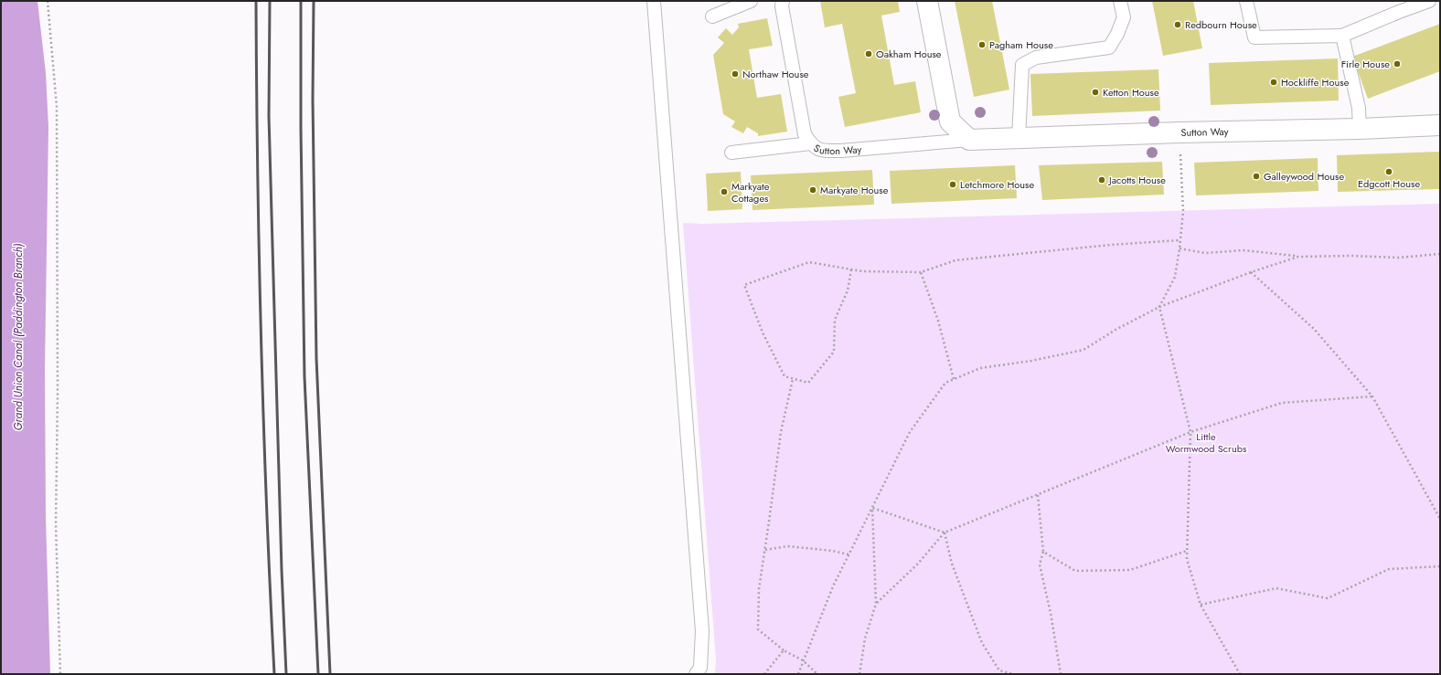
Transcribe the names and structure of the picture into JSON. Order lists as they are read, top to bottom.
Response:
{
  "streets": {
    "street": ["Sutton Way"]
  },
  "water": ["Grand Union Canal (Paddington Branch)"],
  "parks": ["Little Wormwood Scrubs"],
  "places": [
    "Redbourn House",
    "Pagham House",
    "Oakham House",
    "Firle House",
    "Northaw House",
    "Hockliffe House",
    "Ketton House",
    "Edgcott House",
    "Galleywood House",
    "Jacotts House",
    "Letchmore House",
    "Markyate House",
    "Markyate Cottages"
  ]
}
